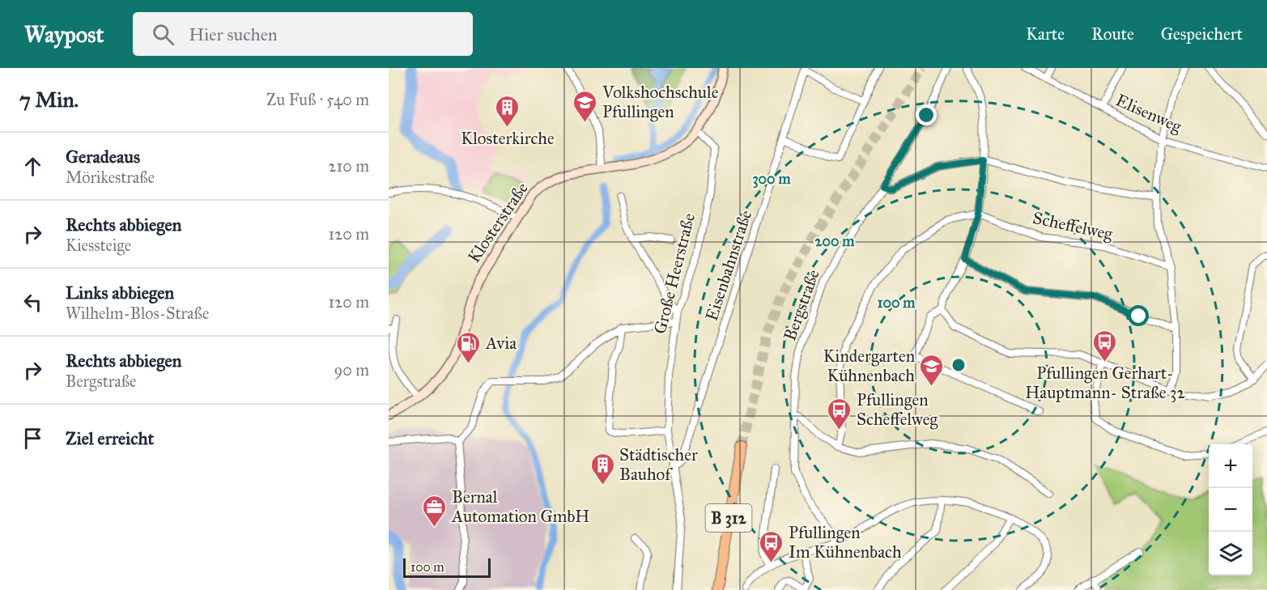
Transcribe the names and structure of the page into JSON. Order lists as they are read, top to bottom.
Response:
{
  "streets": {
    "main road": ["Klosterstraße", "B 312"],
    "street": [
      "Elisenweg",
      "Scheffelweg",
      "Eisenbahnstraße",
      "Große Heerstraße",
      "Bergstraße"
    ]
  },
  "crossings": [
    ["Eisenbahnstraße", "Große Heerstraße"]
  ],
  "places": {
    "school or university": ["Volkshochschule Pfullingen", "Kindergarten Kühnenbach"],
    "building": ["Klosterkirche", "Städtischer Bauhof"],
    "bus stop": ["Pfullingen Gerhart- Hauptmann- Straße 32", "Pfullingen Scheffelweg", "Pfullingen Im Kühnenbach"],
    "fuel station": ["Avia"],
    "office": ["Bernal Automation GmbH"]
  },
  "scale_bar": "100 m",
  "page": {
    "header": "Waypost",
    "search": "Hier suchen",
    "nav": ["Karte", "Route", "Gespeichert"],
    "heading": ["7 Min.", "Zu Fuß · 540 m"],
    "list": [
      ["Geradeaus", "Mörikestraße", "210 m"],
      ["Rechts abbiegen", "Kiessteige", "120 m"],
      ["Links abbiegen", "Wilhelm-Blos-Straße", "120 m"],
      ["Rechts abbiegen", "Bergstraße", "90 m"],
      "Ziel erreicht"
    ],
    "map_buttons": ["+", "−"],
    "scale": "100 m"
  },
  "rings": ["300 m", "200 m", "100 m"]
}
